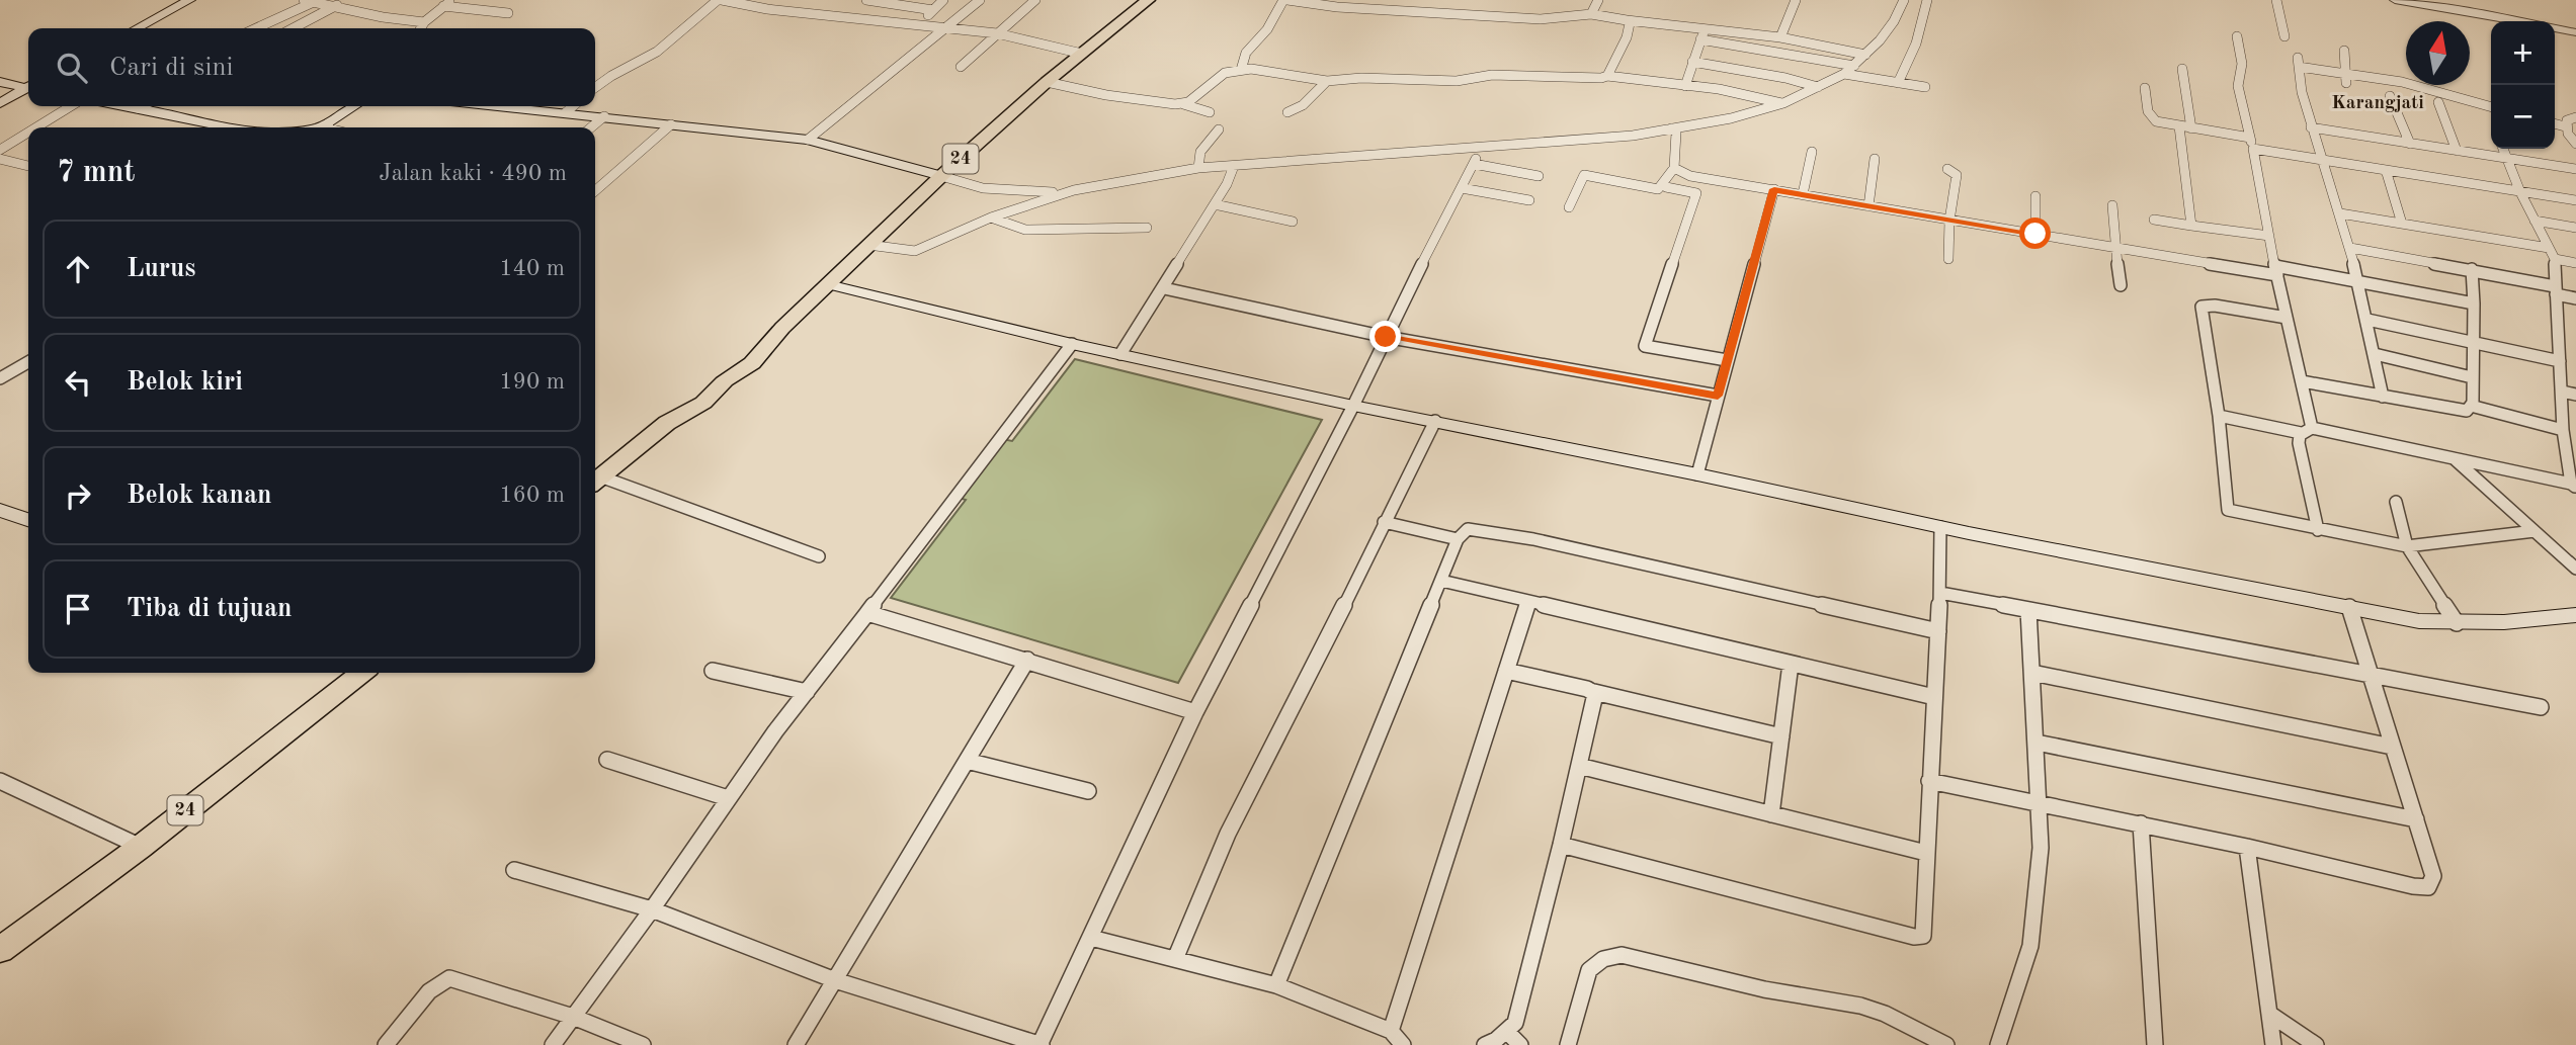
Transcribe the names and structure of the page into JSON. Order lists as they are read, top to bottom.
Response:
{
  "streets": {
    "highway": ["24"]
  },
  "districts": ["Karangjati"],
  "north": "top",
  "page": {
    "map_buttons": ["+", "−"],
    "search": "Cari di sini",
    "heading": ["7 mnt", "Jalan kaki · 490 m"],
    "list": [
      ["Lurus", "140 m"],
      ["Belok kiri", "190 m"],
      ["Belok kanan", "160 m"],
      "Tiba di tujuan"
    ]
  }
}
